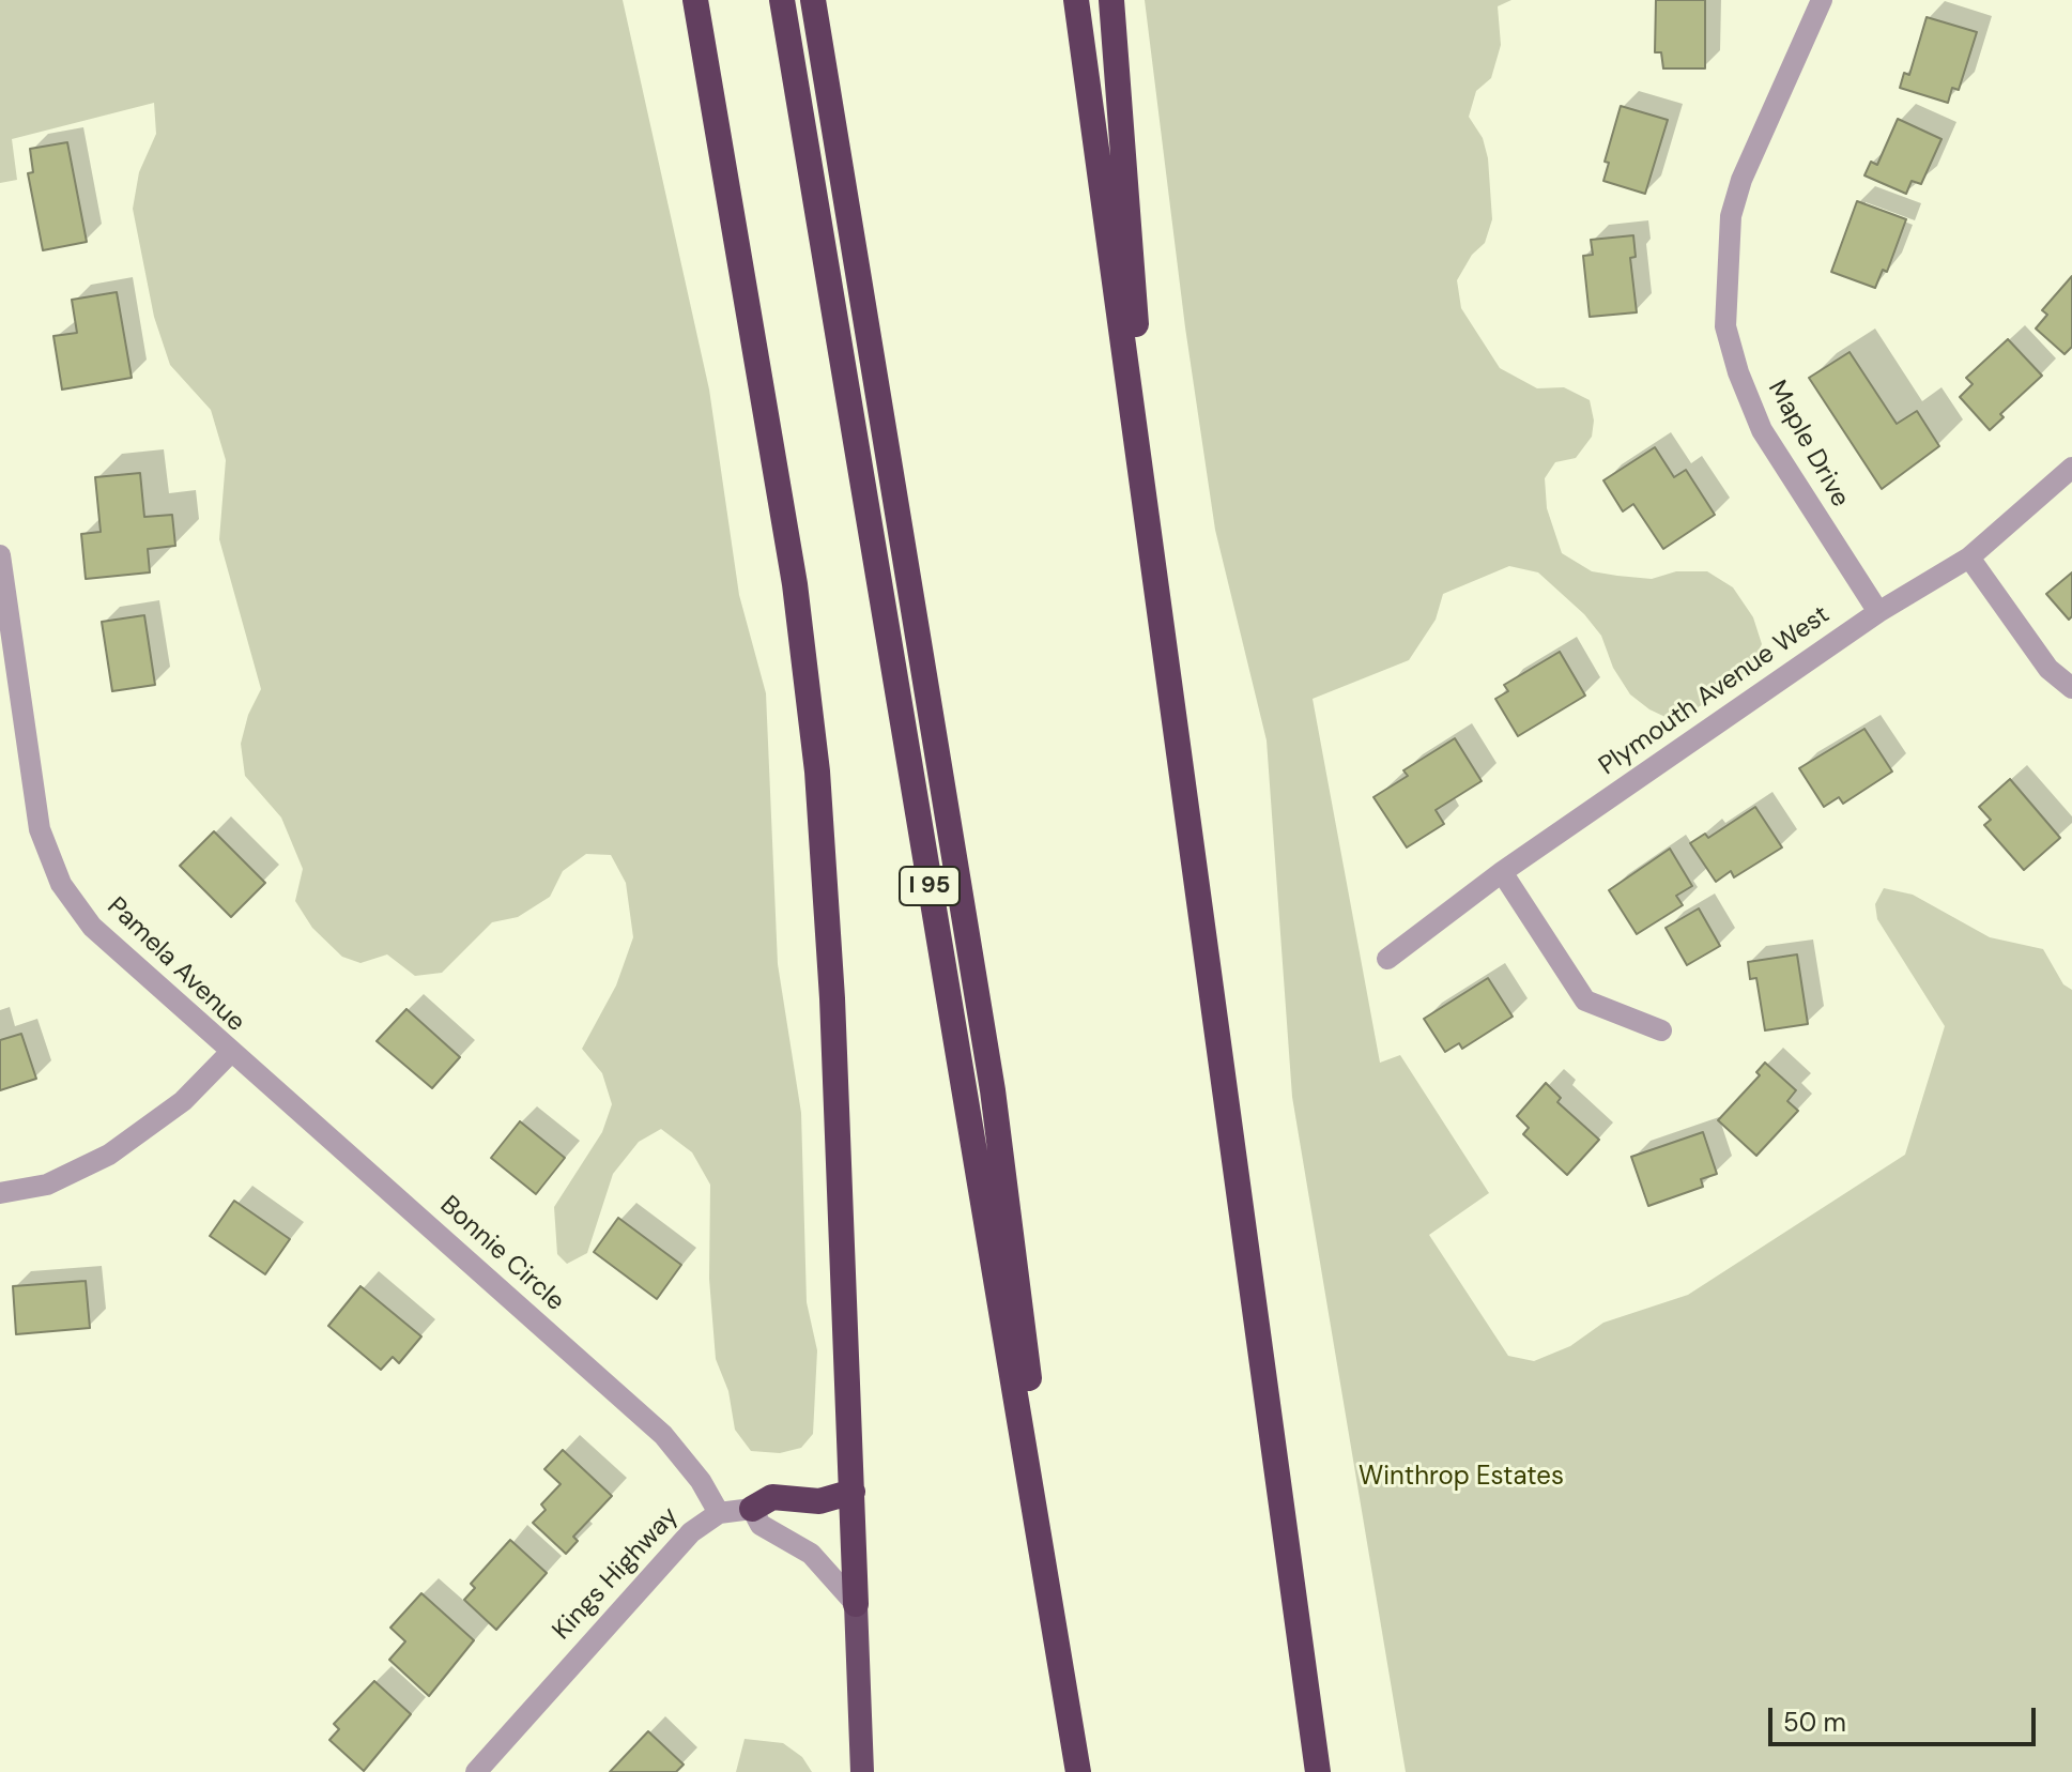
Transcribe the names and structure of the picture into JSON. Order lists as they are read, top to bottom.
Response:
{
  "streets": {
    "highway": ["I 95"],
    "street": [
      "Maple Drive",
      "Plymouth Avenue West",
      "Pamela Avenue",
      "Bonnie Circle",
      "Kings Highway"
    ]
  },
  "crossings": [
    ["Maple Drive", "Plymouth Avenue West"],
    ["Pamela Avenue", "Bonnie Circle"],
    ["Bonnie Circle", "Kings Highway"]
  ],
  "parks": ["Winthrop Estates"],
  "scale_bar": "50 m"
}
